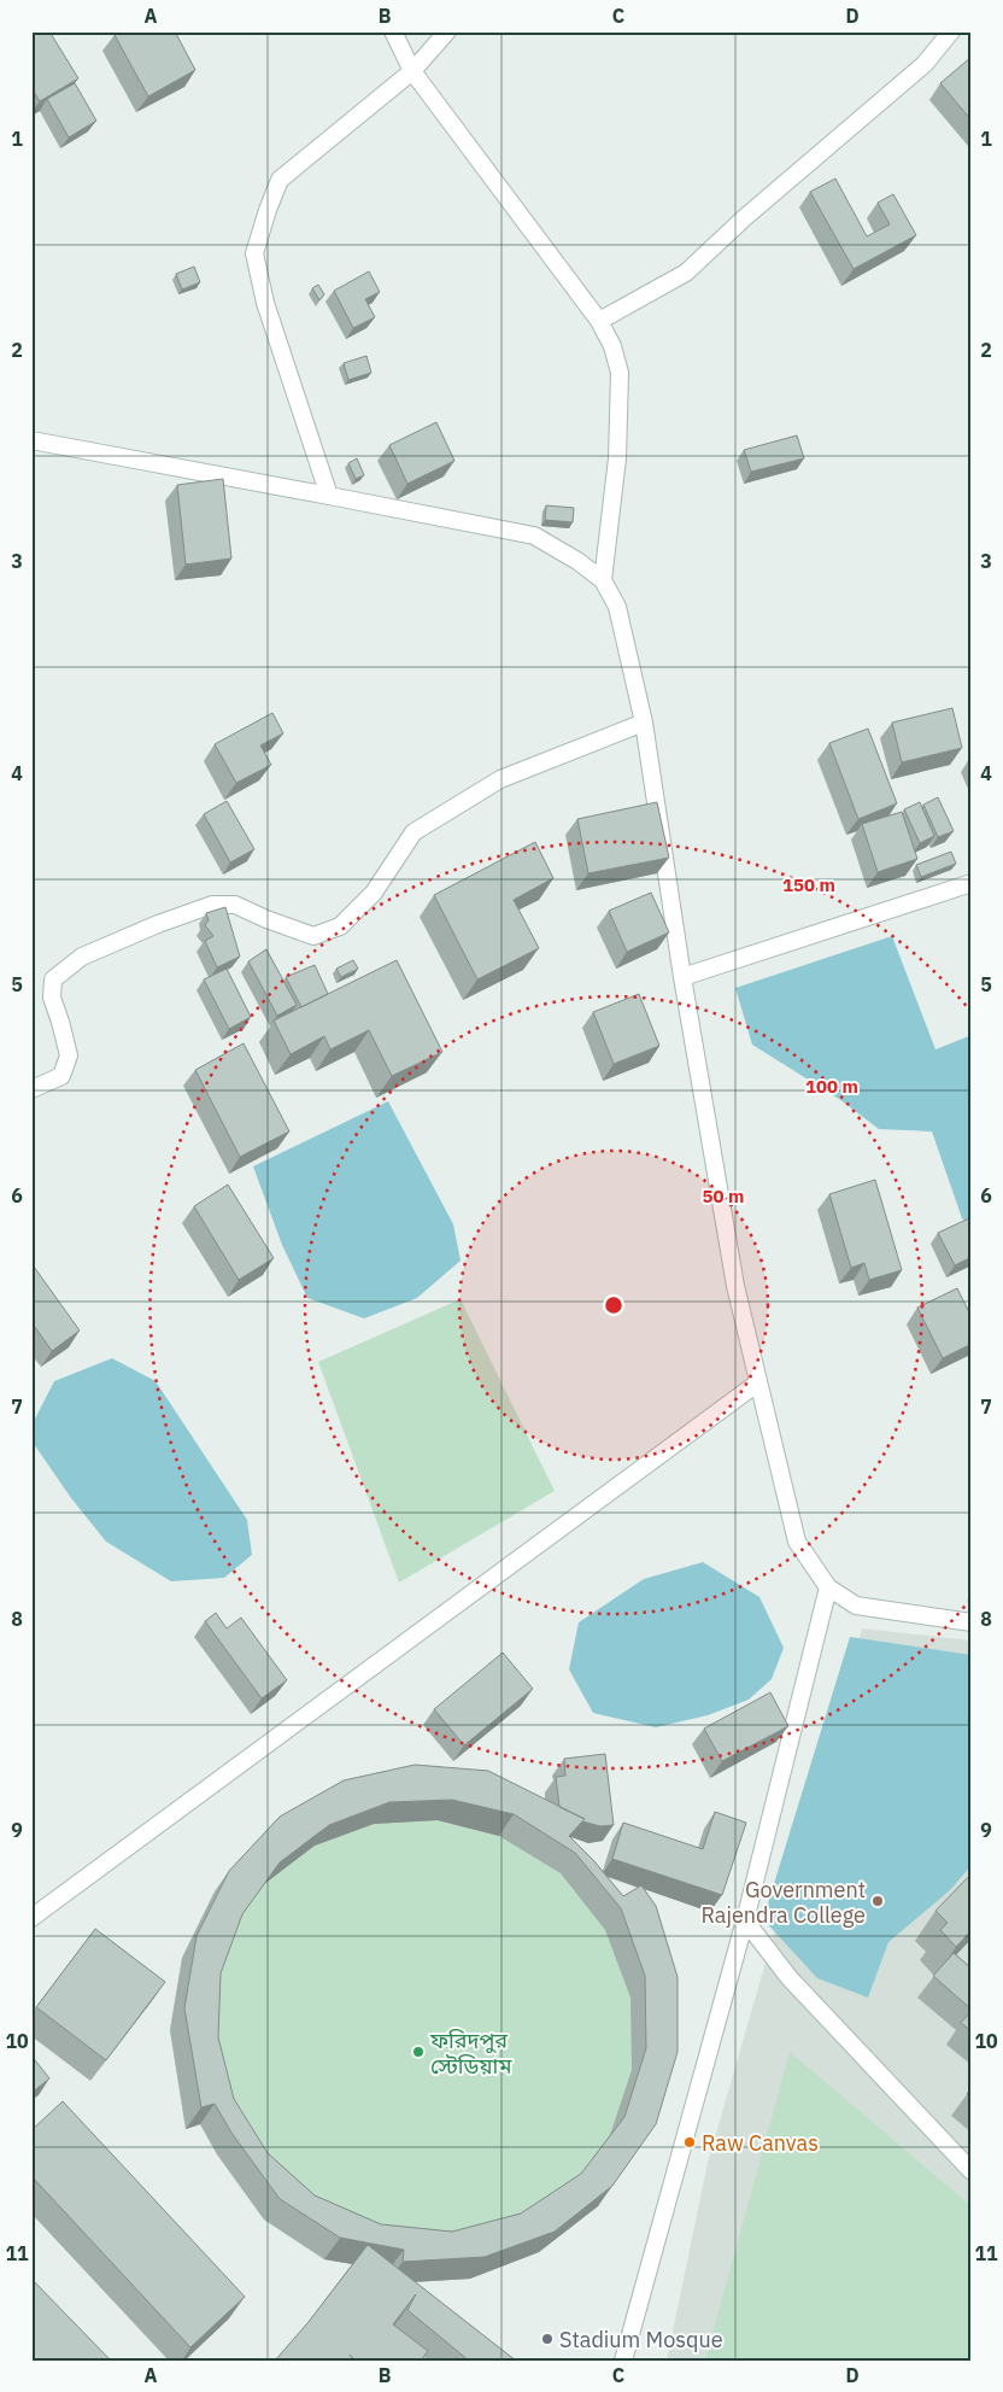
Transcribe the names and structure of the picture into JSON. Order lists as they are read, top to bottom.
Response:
{
  "places": [
    "Government Rajendra College",
    "ফরিদপুর স্টেডিয়াম",
    "Raw Canvas",
    "Stadium Mosque"
  ],
  "grid": {
    "columns": [
      "A",
      "B",
      "C",
      "D"
    ],
    "rows": [
      "1",
      "2",
      "3",
      "4",
      "5",
      "6",
      "7",
      "8",
      "9",
      "10",
      "11"
    ]
  },
  "rings": ["150 m", "100 m", "50 m"]
}
